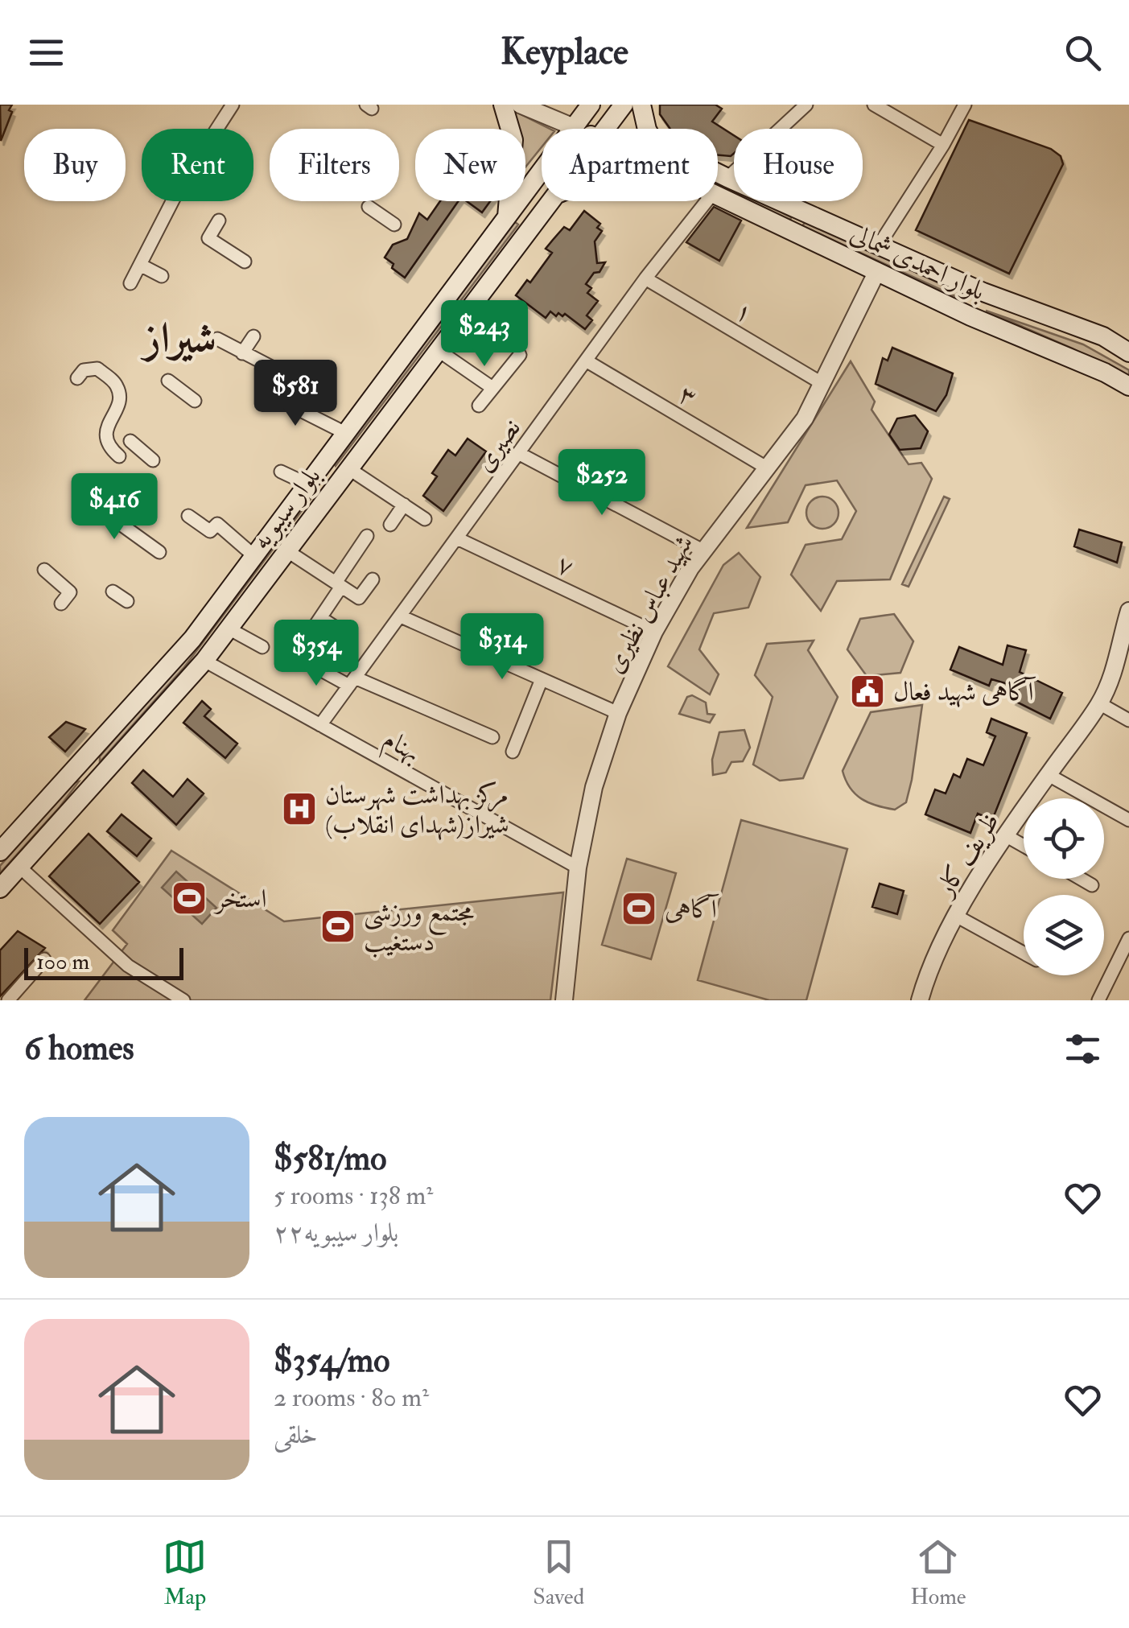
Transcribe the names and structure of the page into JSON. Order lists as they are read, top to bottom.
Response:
{
  "streets": {
    "main road": ["بلوار احمدی شمالی", "بلوار سیبویه"],
    "street": [
      "۱",
      "۳",
      "نصیری",
      "۷",
      "شهید عباس نظیری",
      "بهنام",
      "ظریف کار"
    ]
  },
  "crossings": [
    ["بلوار احمدی شمالی", "بلوار سیبویه"],
    ["بلوار احمدی شمالی", "شهید عباس نظیری"],
    ["۱", "نصیری"],
    ["۱", "شهید عباس نظیری"],
    ["۳", "نصیری"],
    ["۳", "شهید عباس نظیری"],
    ["نصیری", "۷"],
    ["نصیری", "بهنام"],
    ["بلوار سیبویه", "بهنام"],
    ["۷", "شهید عباس نظیری"],
    ["شهید عباس نظیری", "بهنام"]
  ],
  "districts": ["شیراز"],
  "places": {
    "public building": ["آگاهی شهید فعال"],
    "hospital": ["مرکز بهداشت شهرستان شیراز(شهدای انقلاب)"],
    "sports": ["استخر", "آگاهی", "مجتمع ورزشی دستغیب"]
  },
  "scale_bar": "100 m",
  "page": {
    "header": "Keyplace",
    "chip": [
      "Buy",
      "Rent",
      "Filters",
      "New",
      "Apartment",
      "House"
    ],
    "price": [
      "$243",
      "$581",
      "$252",
      "$416",
      "$314",
      "$354"
    ],
    "scale": "100 m",
    "heading": "6 homes",
    "list": [
      {
        "name": "$581/mo",
        "note": "5 rooms · 138 m² · بلوار سیبویه۲۲"
      },
      {
        "name": "$354/mo",
        "note": "2 rooms · 80 m² · خلقی"
      }
    ],
    "tabs": ["Map", "Saved", "Home"]
  }
}
